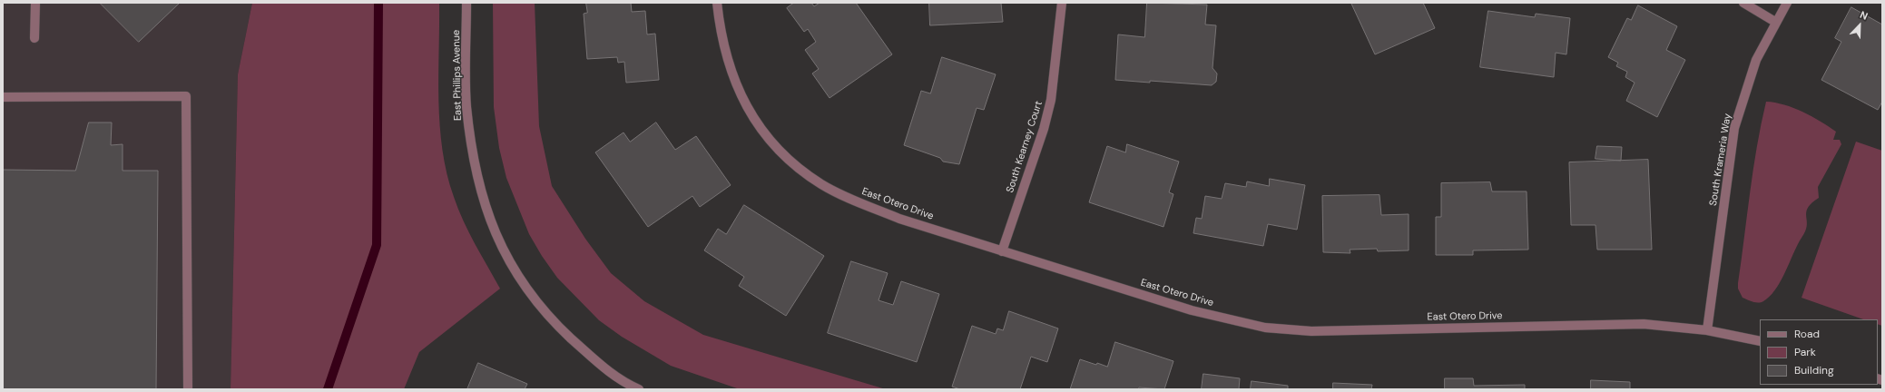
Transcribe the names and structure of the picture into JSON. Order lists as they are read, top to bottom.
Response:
{
  "streets": {
    "street": [
      "East Phillips Avenue",
      "South Kearney Court",
      "South Krameria Way",
      "East Otero Drive"
    ]
  },
  "crossings": [
    ["South Kearney Court", "East Otero Drive"],
    ["South Krameria Way", "East Otero Drive"]
  ],
  "legend": ["Road", "Park", "Building"],
  "north": "top right"
}
